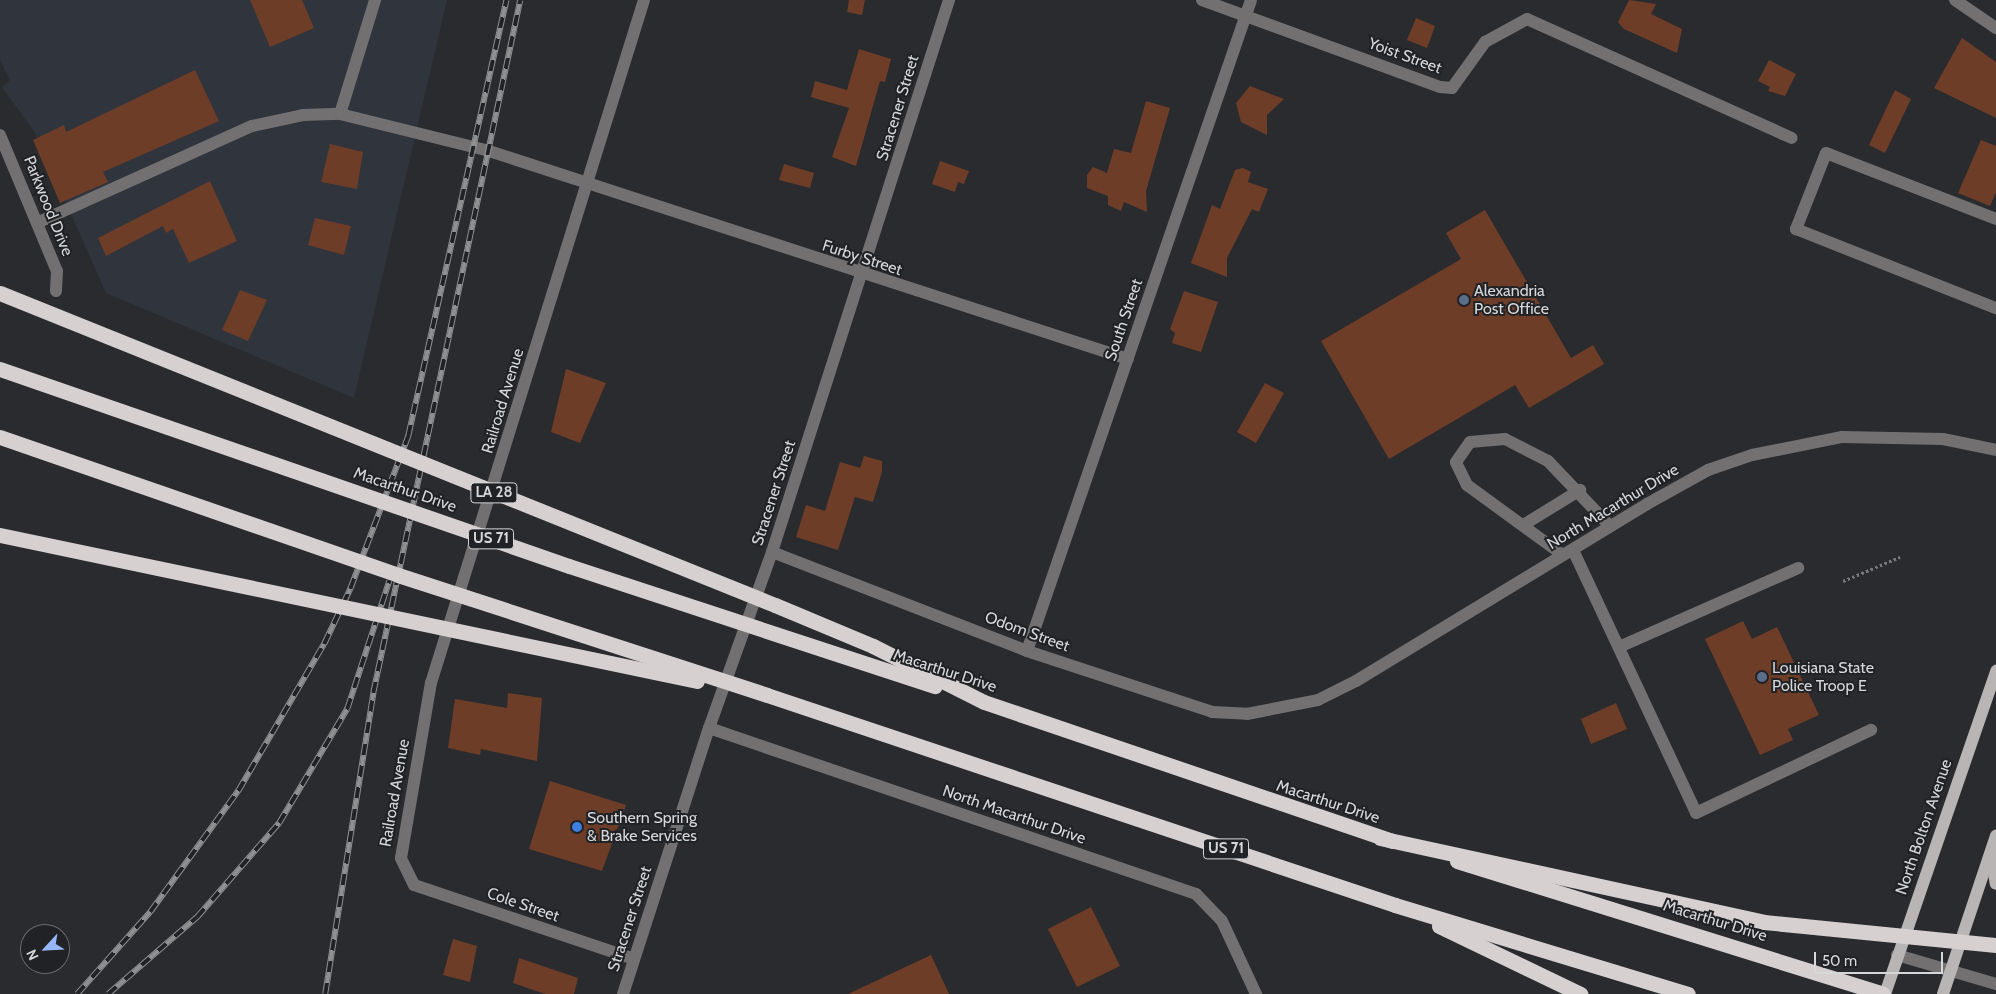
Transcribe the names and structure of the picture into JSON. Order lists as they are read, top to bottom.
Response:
{
  "streets": {
    "highway": ["Macarthur Drive", "LA 28", "US 71"],
    "main road": ["North Bolton Avenue"],
    "street": [
      "Yoist Street",
      "Stracener Street",
      "Parkwood Drive",
      "Furby Street",
      "South Street",
      "Railroad Avenue",
      "North Macarthur Drive",
      "Odom Street",
      "Cole Street"
    ]
  },
  "crossings": [
    ["Yoist Street", "South Street"],
    ["Stracener Street", "Furby Street"],
    ["Stracener Street", "North Macarthur Drive"],
    ["Stracener Street", "Odom Street"],
    ["Stracener Street", "Cole Street"],
    ["Parkwood Drive", "Furby Street"],
    ["Furby Street", "South Street"],
    ["Furby Street", "Railroad Avenue"],
    ["South Street", "Odom Street"],
    ["Railroad Avenue", "Cole Street"],
    ["Macarthur Drive", "LA 28"],
    ["Macarthur Drive", "North Bolton Avenue"],
    ["North Macarthur Drive", "Odom Street"]
  ],
  "places": ["Alexandria Post Office", "Louisiana State Police Troop E", "Southern Spring & Brake Services"],
  "scale_bar": "50 m",
  "north": "bottom left"
}
